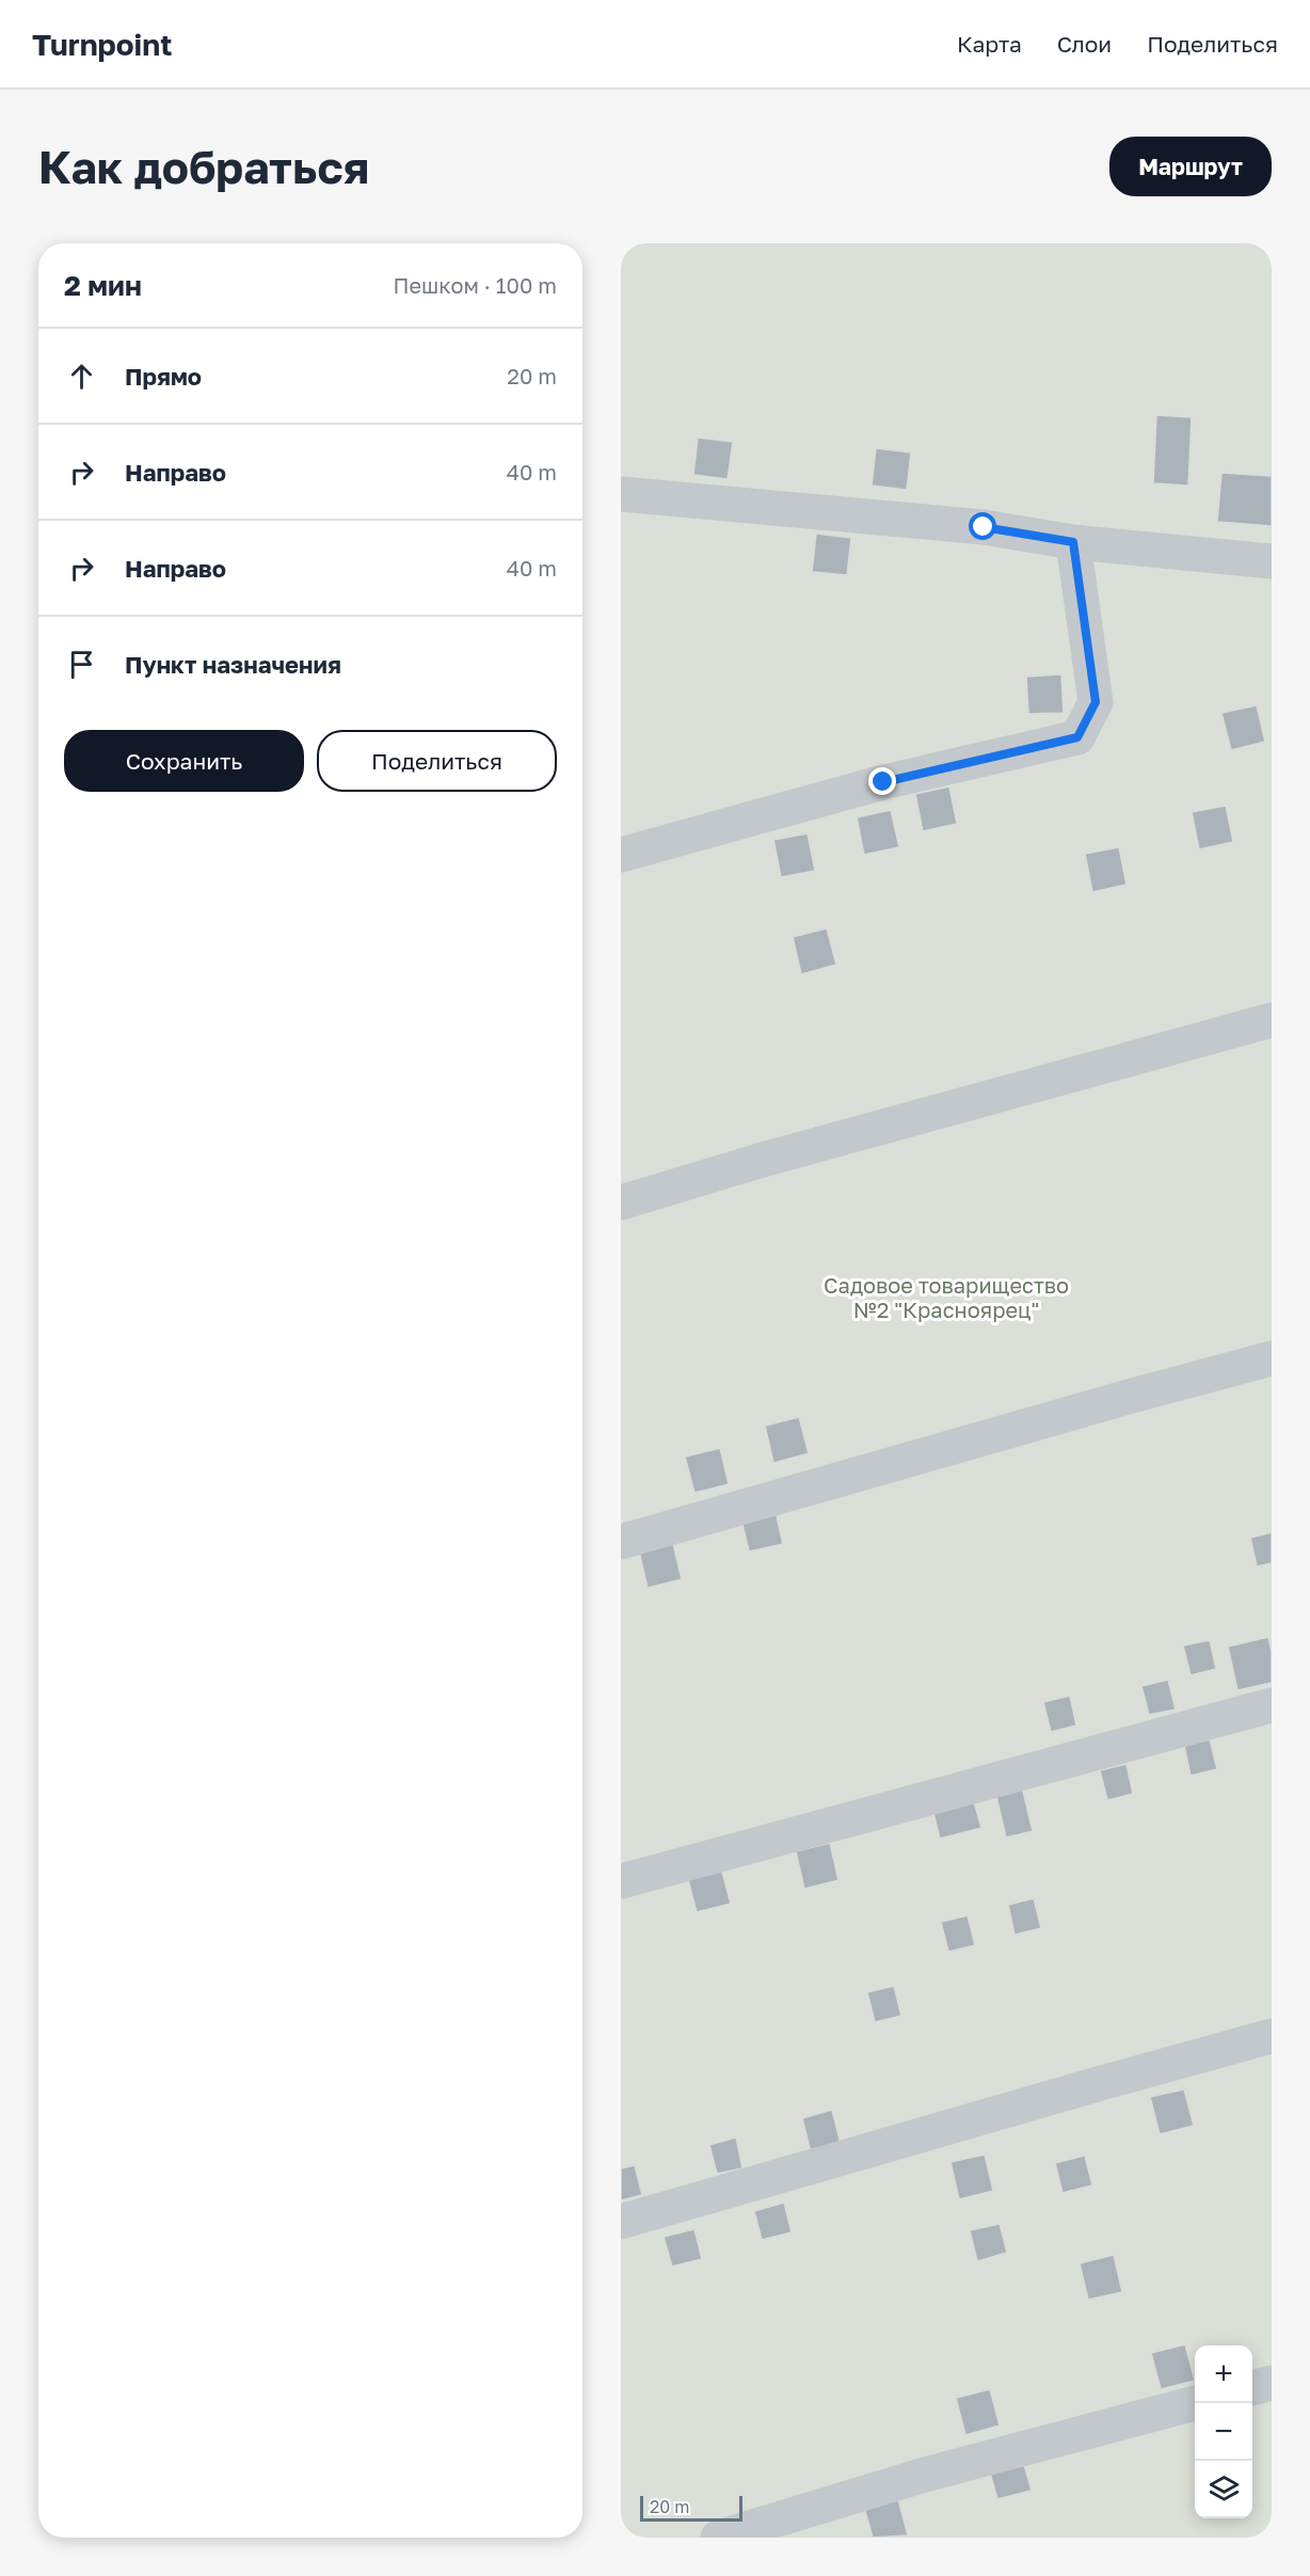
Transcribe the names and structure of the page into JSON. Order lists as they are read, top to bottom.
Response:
{
  "parks": ["Садовое товарищество №2 \"Красноярец\""],
  "scale_bar": "20 m",
  "page": {
    "header": "Turnpoint",
    "nav": ["Карта", "Слои", "Поделиться"],
    "buttons": [
      "Маршрут",
      ["Сохранить", "Поделиться"]
    ],
    "title": "Как добраться",
    "heading": ["2 мин", "Пешком · 100 m"],
    "list": [
      ["Прямо", "20 m"],
      ["Направо", "40 m"],
      ["Направо", "40 m"],
      "Пункт назначения"
    ],
    "map_buttons": ["+", "−"],
    "scale": "20 m"
  }
}
